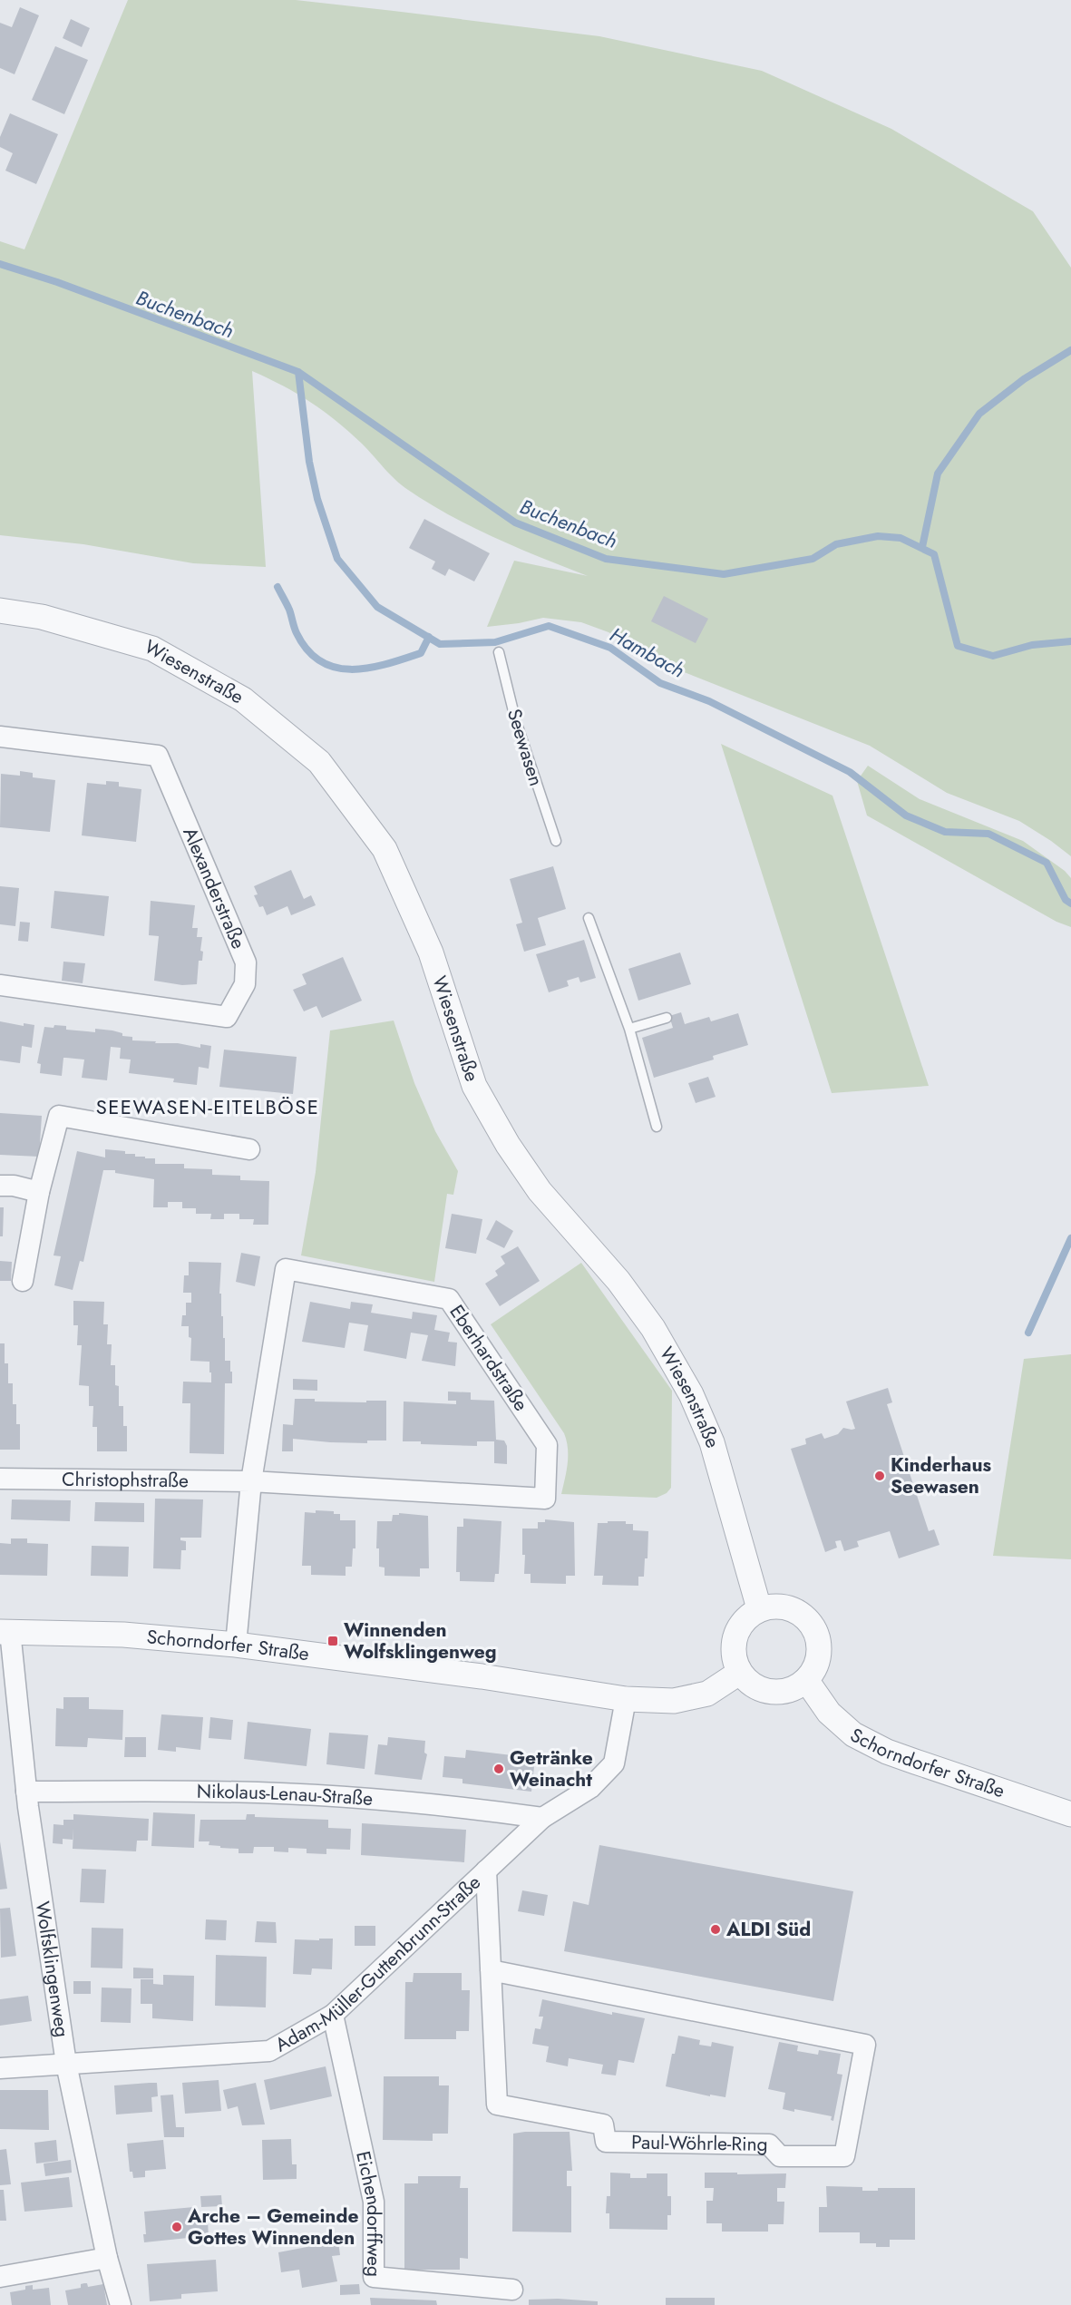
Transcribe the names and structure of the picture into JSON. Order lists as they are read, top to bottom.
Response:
{
  "streets": {
    "street": [
      "Wiesenstraße",
      "Alexanderstraße",
      "Eberhardstraße",
      "Christophstraße",
      "Schorndorfer Straße",
      "Nikolaus-Lenau-Straße",
      "Adam-Müller-Guttenbrunn-Straße",
      "Wolfsklingenweg",
      "Paul-Wöhrle-Ring",
      "Eichendorffweg"
    ],
    "lane": ["Seewasen"]
  },
  "crossings": [
    ["Wiesenstraße", "Schorndorfer Straße"],
    ["Eberhardstraße", "Christophstraße"],
    ["Eberhardstraße", "Schorndorfer Straße"],
    ["Schorndorfer Straße", "Adam-Müller-Guttenbrunn-Straße"],
    ["Schorndorfer Straße", "Wolfsklingenweg"],
    ["Nikolaus-Lenau-Straße", "Adam-Müller-Guttenbrunn-Straße"],
    ["Nikolaus-Lenau-Straße", "Wolfsklingenweg"],
    ["Adam-Müller-Guttenbrunn-Straße", "Wolfsklingenweg"],
    ["Adam-Müller-Guttenbrunn-Straße", "Paul-Wöhrle-Ring"],
    ["Adam-Müller-Guttenbrunn-Straße", "Eichendorffweg"]
  ],
  "districts": ["SEEWASEN-EITELBÖSE"],
  "water": ["Buchenbach", "Hambach"],
  "places": {
    "other": [
      "Kinderhaus Seewasen",
      "Getränke Weinacht",
      "ALDI Süd",
      "Arche – Gemeinde Gottes Winnenden"
    ],
    "transit": ["Winnenden Wolfsklingenweg"]
  }
}
